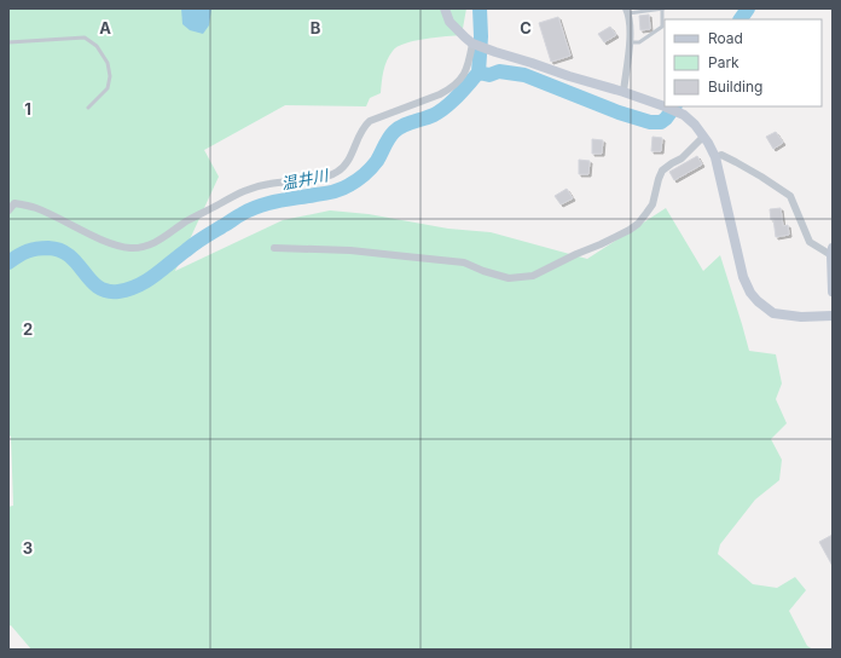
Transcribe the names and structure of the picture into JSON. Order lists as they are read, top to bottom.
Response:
{
  "water": ["温井川"],
  "legend": ["Road", "Park", "Building"],
  "grid": {
    "columns": ["A", "B", "C"],
    "rows": ["1", "2", "3"]
  }
}
